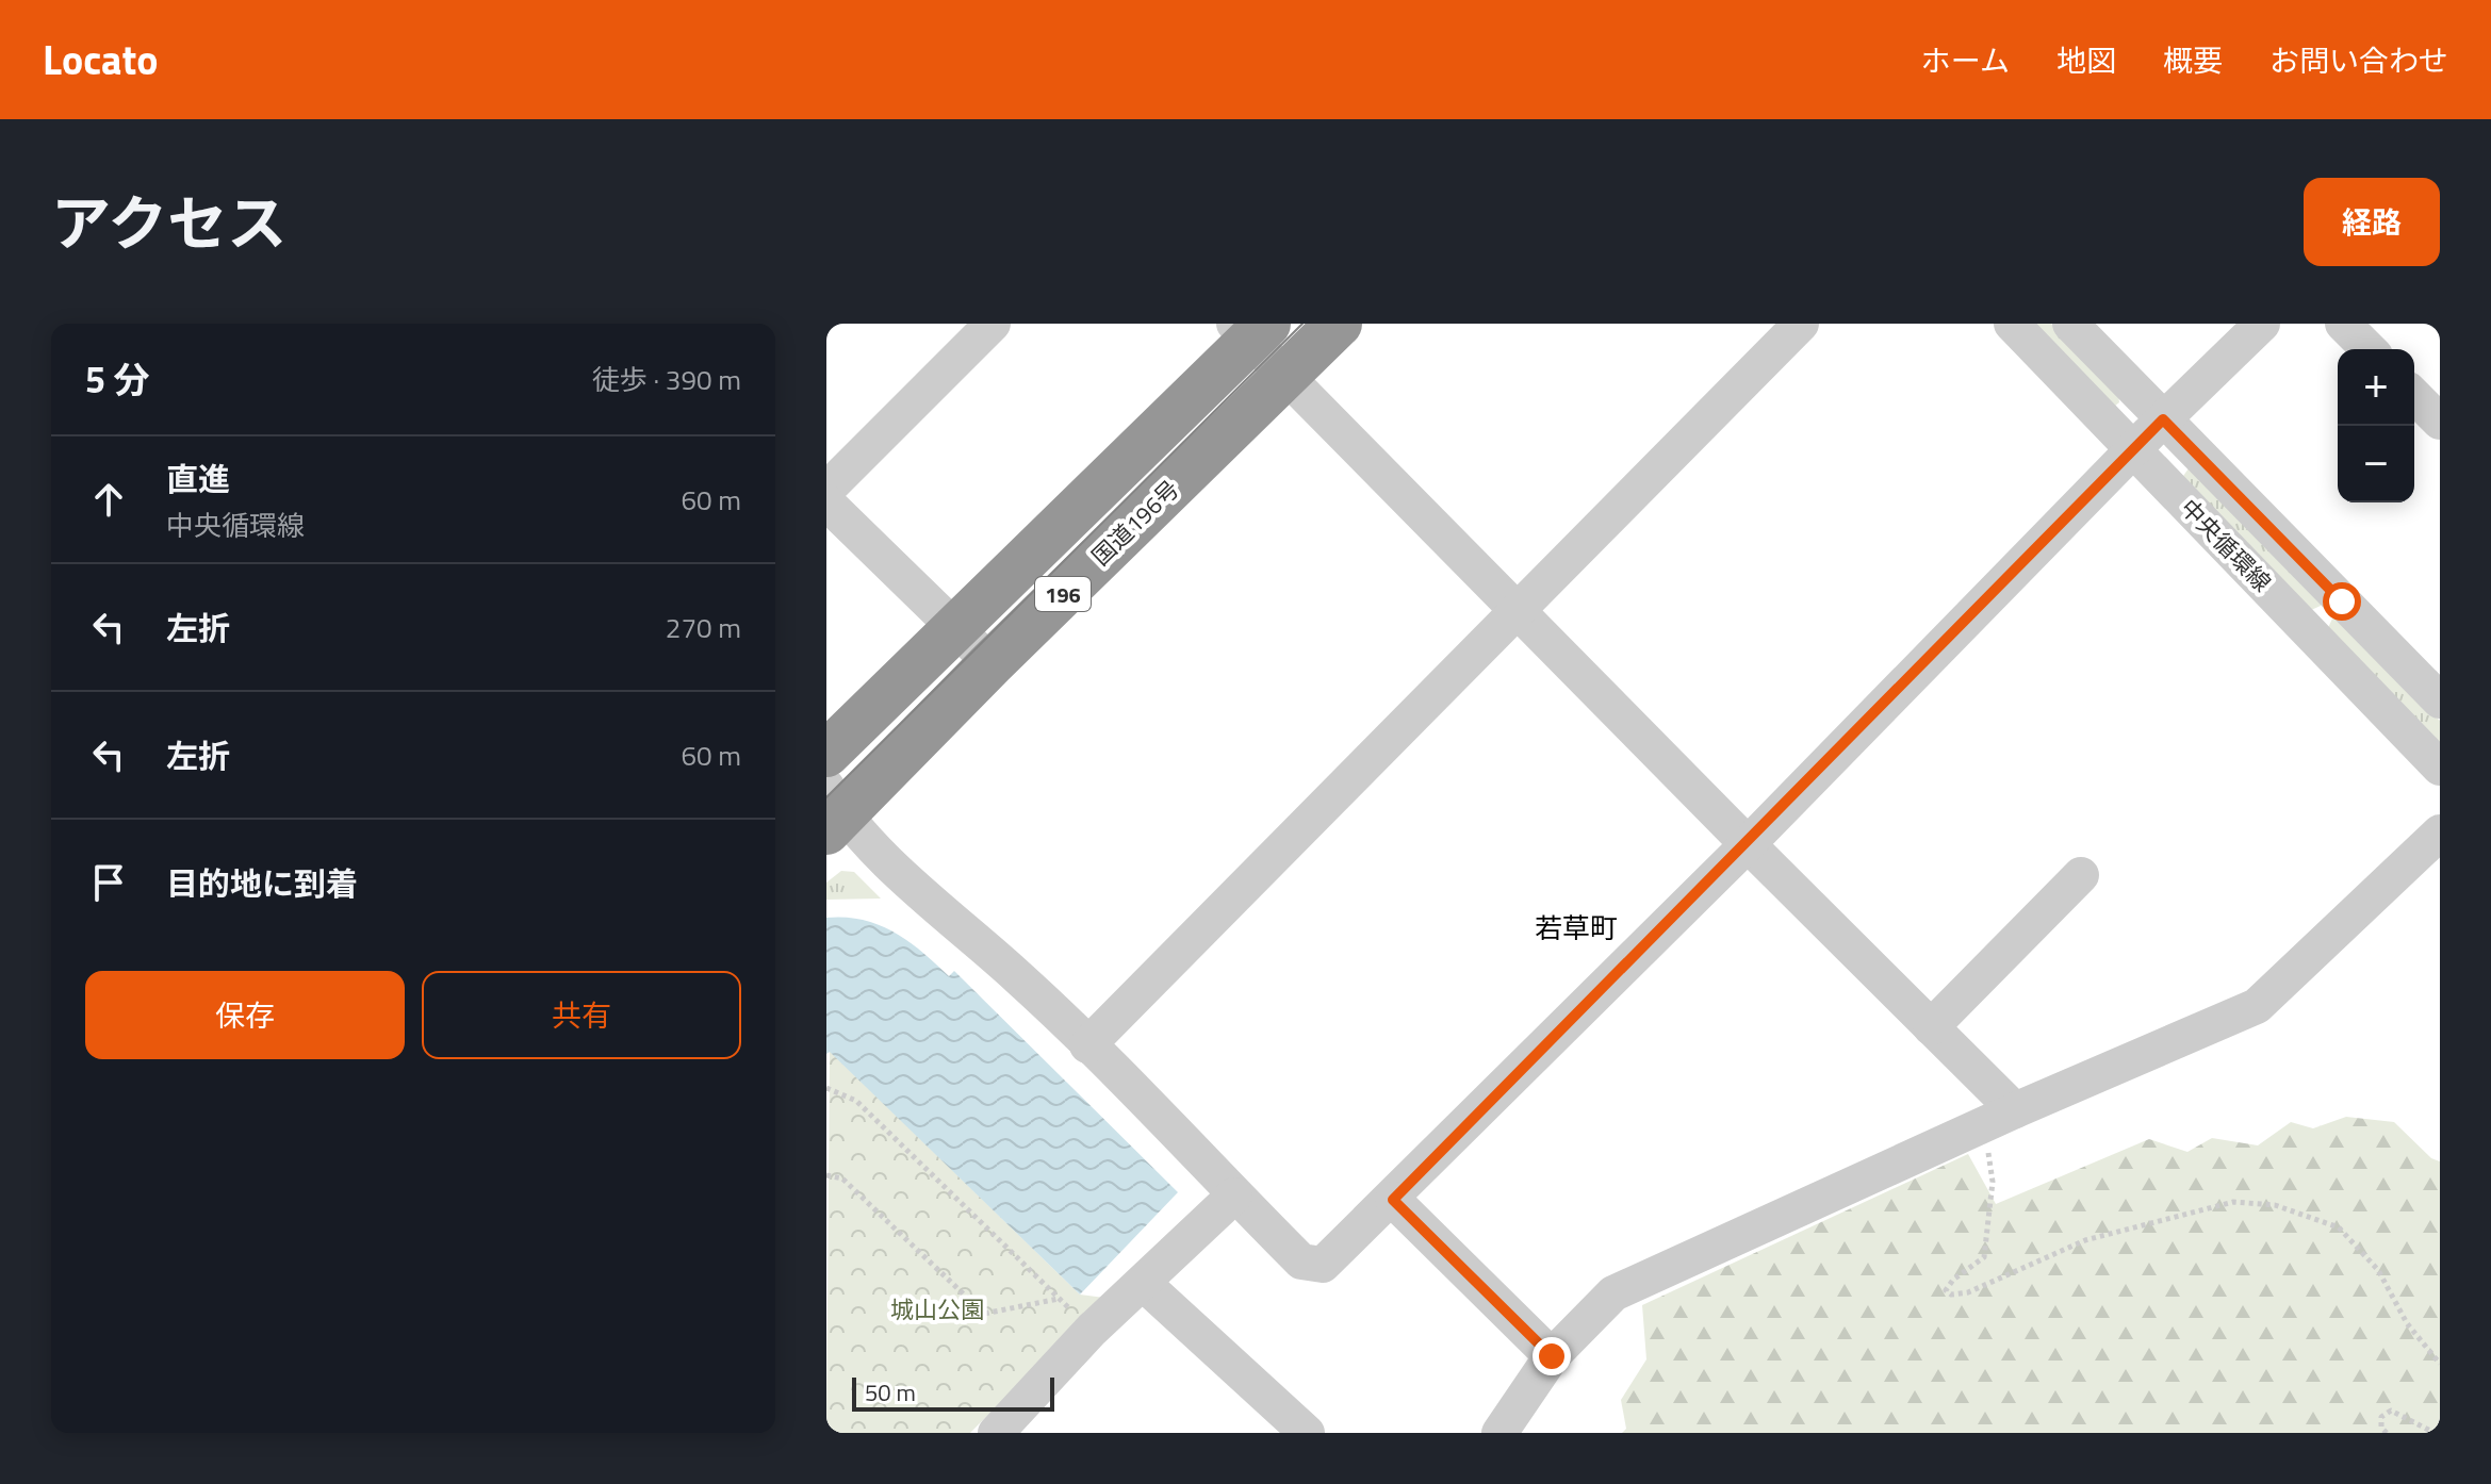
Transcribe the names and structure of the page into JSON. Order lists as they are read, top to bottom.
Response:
{
  "streets": {
    "highway": ["国道196号", "196"],
    "street": ["中央循環線"]
  },
  "districts": ["若草町"],
  "parks": ["城山公園"],
  "scale_bar": "50 m",
  "page": {
    "header": "Locato",
    "nav": [
      "ホーム",
      "地図",
      "概要",
      "お問い合わせ"
    ],
    "title": "アクセス",
    "buttons": [
      "経路",
      ["保存", "共有"]
    ],
    "heading": ["5 分", "徒歩 · 390 m"],
    "map_buttons": ["+", "−"],
    "list": [
      ["直進", "中央循環線", "60 m"],
      ["左折", "270 m"],
      ["左折", "60 m"],
      "目的地に到着"
    ],
    "scale": "50 m"
  }
}
